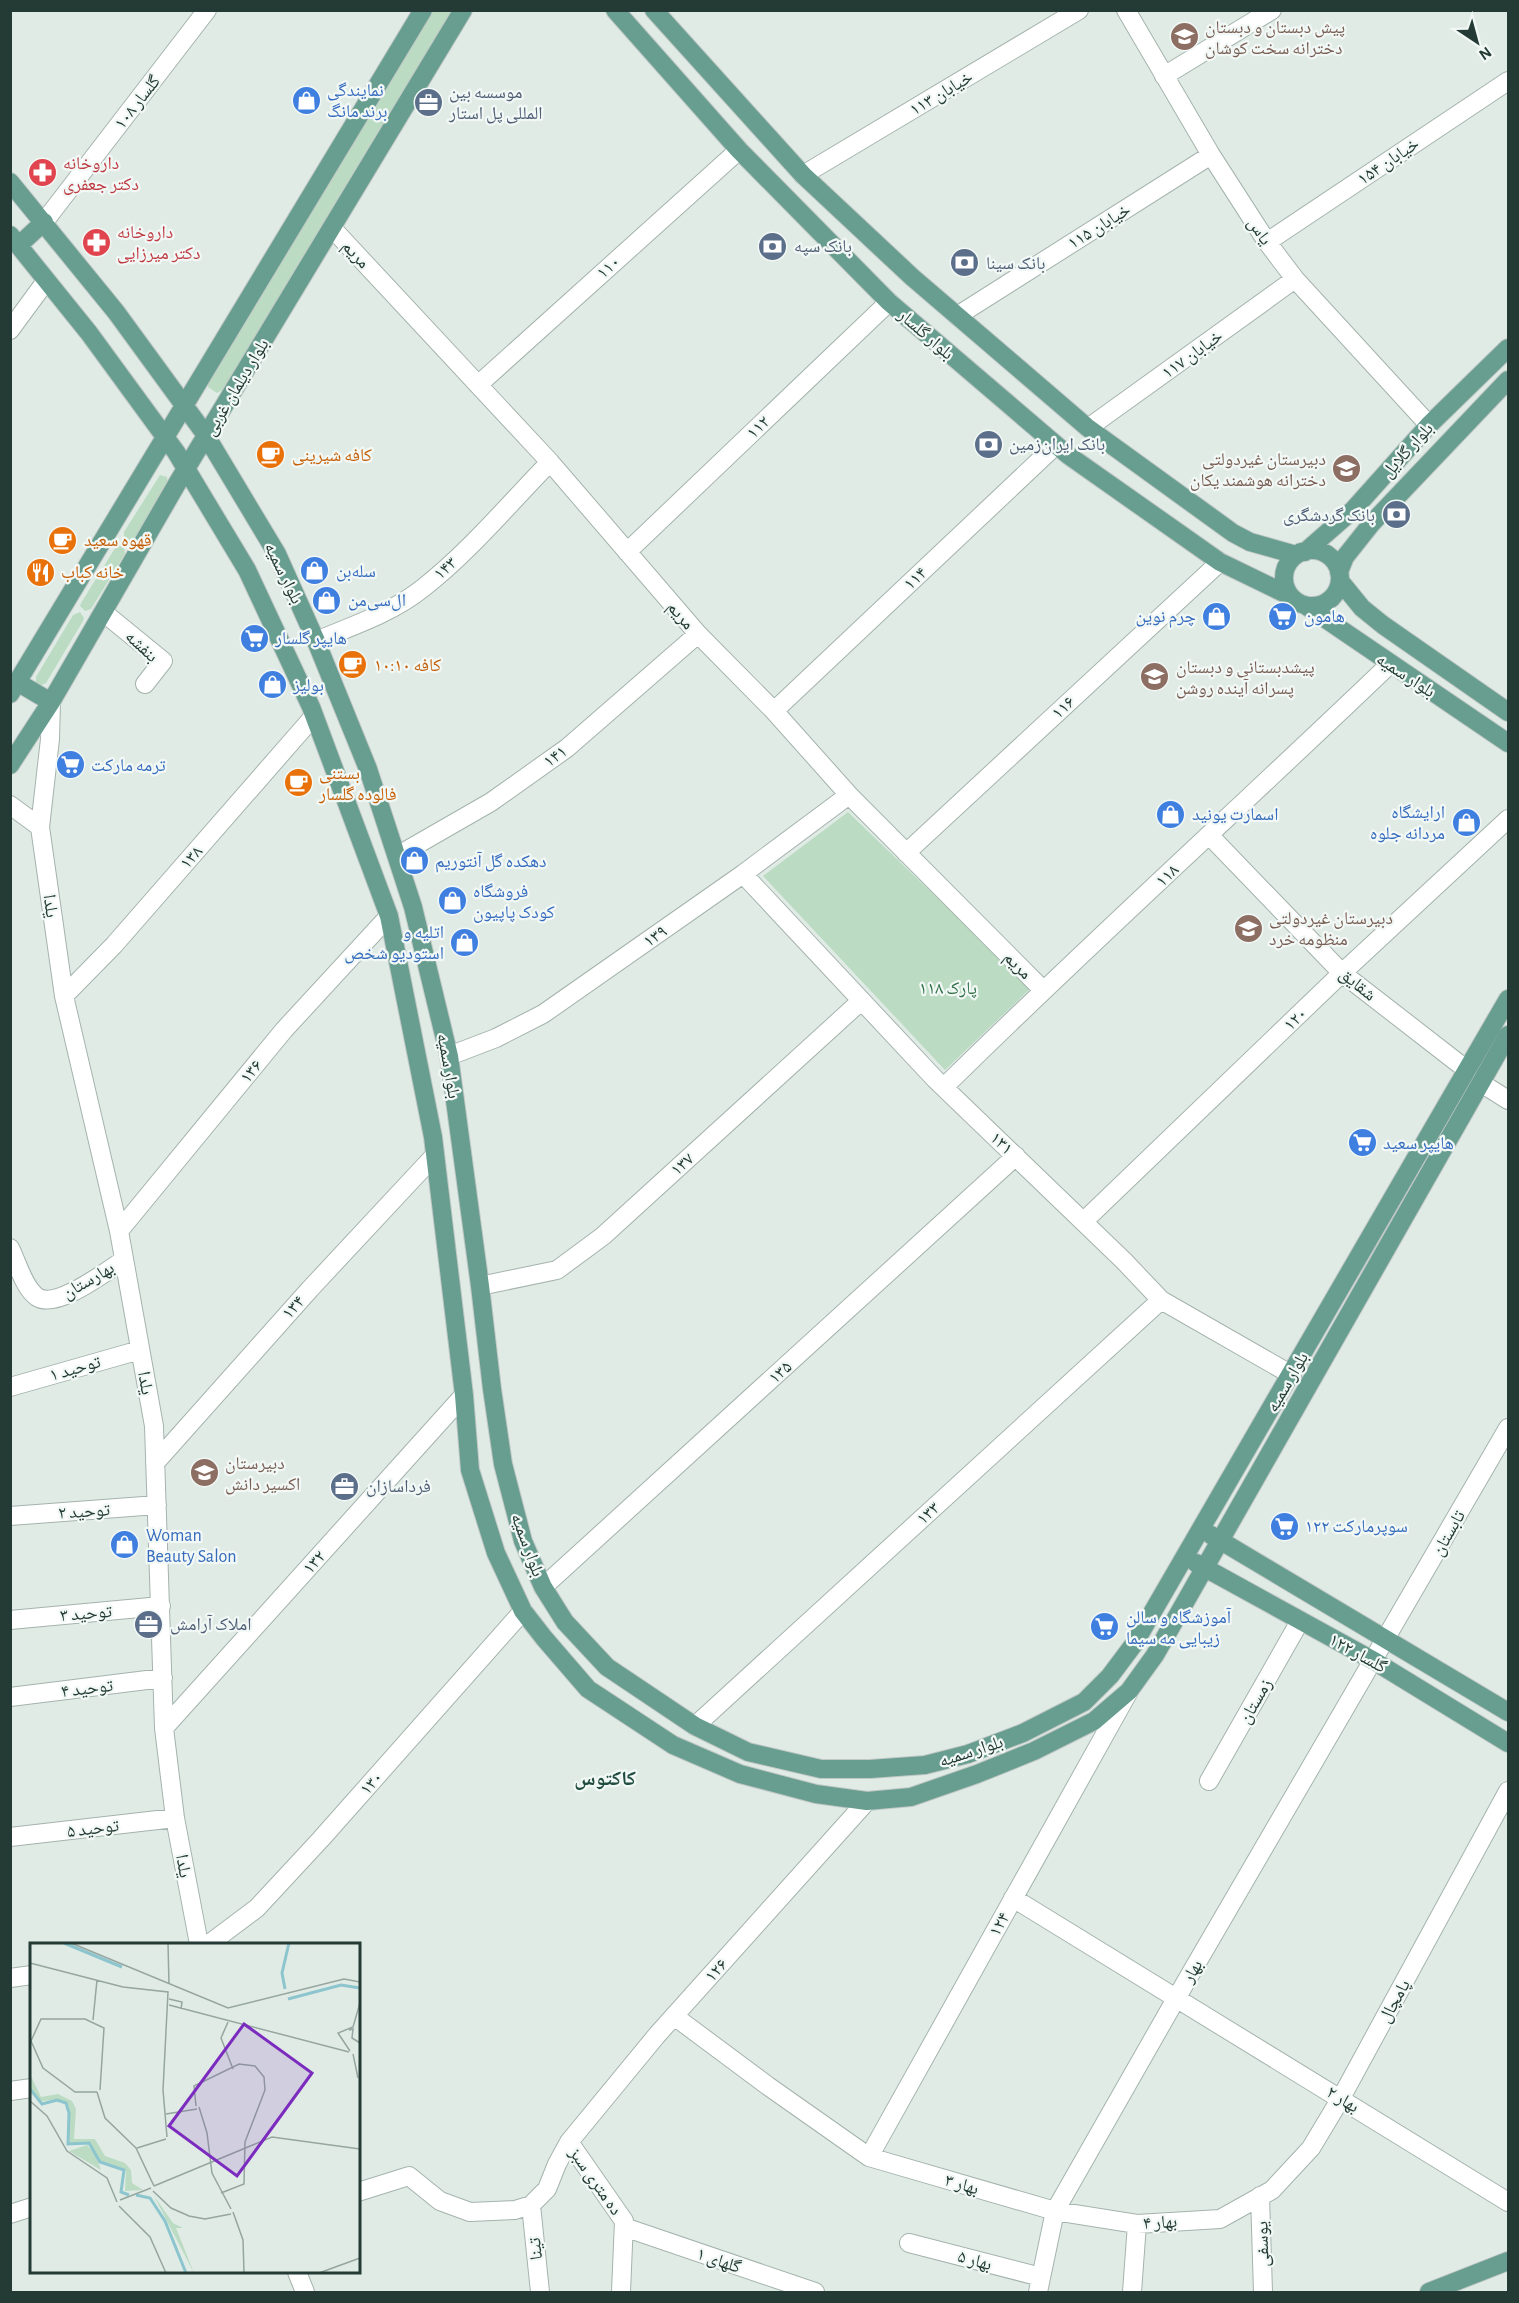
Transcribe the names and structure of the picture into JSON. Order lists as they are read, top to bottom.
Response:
{
  "streets": {
    "main road": [
      "بلوار گلسار",
      "بلوار دیلمان غربی",
      "بلوار گلایل",
      "بلوار سمیه",
      "گلسار ۱۲۲"
    ],
    "street": [
      "خیابان ۱۱۳",
      "گلسار ۱۰۸",
      "خیابان ۱۵۴",
      "خیابان ۱۱۵",
      "یاس",
      "مریم",
      "۱۱۰",
      "خیابان ۱۱۷",
      "۱۱۲",
      "۱۴۳",
      "۱۱۴",
      "بنفشه",
      "۱۱۶",
      "۱۴۱",
      "۱۳۸",
      "۱۱۸",
      "یلدا",
      "۱۳۹",
      "شقایق",
      "۱۲۰",
      "۱۳۶",
      "۱۳۱",
      "۱۳۷",
      "بهارستان",
      "۱۳۴",
      "توحید ۱",
      "۱۳۵",
      "توحید ۲",
      "۱۳۳",
      "تابستان",
      "۱۳۲",
      "توحید ۳",
      "توحید ۴",
      "زمستان",
      "۱۳۰",
      "توحید ۵",
      "۱۲۴",
      "۱۲۶",
      "بهار",
      "پامچال",
      "بهار ۲",
      "ده متری سبز",
      "بهار ۳",
      "بهار ۴",
      "یوسفی",
      "تینا",
      "گلهای ۱",
      "بهار ۵"
    ]
  },
  "crossings": [
    ["خیابان ۱۱۳", "بلوار گلسار"],
    ["گلسار ۱۰۸", "بلوار سمیه"],
    ["خیابان ۱۵۴", "یاس"],
    ["خیابان ۱۱۵", "یاس"],
    ["خیابان ۱۱۵", "بلوار گلسار"],
    ["یاس", "خیابان ۱۱۷"],
    ["یاس", "بلوار گلایل"],
    ["مریم", "۱۱۰"],
    ["مریم", "بلوار دیلمان غربی"],
    ["مریم", "۱۱۲"],
    ["مریم", "۱۴۳"],
    ["مریم", "۱۱۴"],
    ["مریم", "۱۱۶"],
    ["مریم", "۱۴۱"],
    ["مریم", "۱۱۸"],
    ["مریم", "۱۳۹"],
    ["۱۱۰", "بلوار گلسار"],
    ["بلوار گلسار", "خیابان ۱۱۷"],
    ["بلوار گلسار", "۱۱۲"],
    ["بلوار گلسار", "بلوار گلایل"],
    ["بلوار گلسار", "بلوار سمیه"],
    ["بلوار گلسار", "۱۱۴"],
    ["بلوار گلسار", "۱۱۶"],
    ["بلوار دیلمان غربی", "بلوار سمیه"],
    ["بلوار دیلمان غربی", "بنفشه"],
    ["بلوار دیلمان غربی", "یلدا"],
    ["بلوار گلایل", "بلوار سمیه"],
    ["۱۴۳", "بلوار سمیه"],
    ["بلوار سمیه", "۱۴۱"],
    ["بلوار سمیه", "۱۳۸"],
    ["بلوار سمیه", "۱۱۸"],
    ["بلوار سمیه", "۱۳۹"],
    ["بلوار سمیه", "شقایق"],
    ["بلوار سمیه", "۱۳۶"],
    ["بلوار سمیه", "۱۳۱"],
    ["بلوار سمیه", "۱۳۷"],
    ["بلوار سمیه", "۱۳۴"],
    ["بلوار سمیه", "۱۳۵"],
    ["بلوار سمیه", "۱۳۳"],
    ["بلوار سمیه", "۱۳۲"],
    ["بلوار سمیه", "گلسار ۱۲۲"],
    ["بلوار سمیه", "۱۳۰"],
    ["بلوار سمیه", "۱۲۴"],
    ["بلوار سمیه", "۱۲۶"],
    ["۱۳۸", "یلدا"],
    ["۱۱۸", "شقایق"],
    ["۱۱۸", "۱۳۱"],
    ["یلدا", "۱۳۶"],
    ["یلدا", "بهارستان"],
    ["یلدا", "۱۳۴"],
    ["یلدا", "توحید ۱"],
    ["یلدا", "توحید ۲"],
    ["یلدا", "۱۳۲"],
    ["یلدا", "توحید ۳"],
    ["یلدا", "توحید ۴"],
    ["یلدا", "توحید ۵"],
    ["۱۳۹", "۱۳۱"],
    ["شقایق", "۱۲۰"],
    ["۱۲۰", "۱۳۱"],
    ["۱۳۱", "۱۳۷"],
    ["۱۳۱", "۱۳۵"],
    ["۱۳۱", "۱۳۳"],
    ["تابستان", "گلسار ۱۲۲"],
    ["تابستان", "بهار"],
    ["گلسار ۱۲۲", "زمستان"],
    ["گلسار ۱۲۲", "بهار"],
    ["۱۲۴", "بهار ۲"],
    ["۱۲۴", "بهار ۳"],
    ["۱۲۶", "ده متری سبز"],
    ["۱۲۶", "بهار ۳"],
    ["۱۲۶", "تینا"],
    ["بهار", "بهار ۲"],
    ["بهار", "بهار ۳"],
    ["بهار", "بهار ۴"],
    ["بهار", "بهار ۵"],
    ["پامچال", "بهار ۲"],
    ["پامچال", "بهار ۴"],
    ["پامچال", "یوسفی"],
    ["ده متری سبز", "گلهای ۱"],
    ["بهار ۳", "بهار ۴"],
    ["بهار ۴", "یوسفی"]
  ],
  "districts": ["کاکتوس"],
  "parks": ["پارک ۱۱۸"],
  "places": {
    "school or university": [
      "پیش دبستان و دبستان دخترانه سخت کوشان",
      "دبیرستان غیردولتی دخترانه هوشمند یکان",
      "پیشدبستانی و دبستان پسرانه آینده روشن",
      "دبیرستان غیردولتی منظومه خرد",
      "دبیرستان اکسیر دانش"
    ],
    "shop": [
      "نمایندگی برند مانگ",
      "سله‌بن",
      "ال‌سی‌من",
      "چرم نوین",
      "بولیز",
      "اسمارت یونید",
      "ارایشگاه مردانه جلوه",
      "دهکده گل آنتوریم",
      "فروشگاه کودک پاپیون",
      "اتلیه و استودیو شخص",
      "Woman Beauty Salon"
    ],
    "office": ["موسسه بین المللی پل استار", "فرداسازان", "املاک آرامش"],
    "pharmacy": ["داروخانه دکتر جعفری", "داروخانه دکتر میرزایی"],
    "bank": [
      "بانک سپه",
      "بانک سینا",
      "بانک ایران‌زمین",
      "بانک گردشگری"
    ],
    "cafe": [
      "کافه شیرینی",
      "قهوه سعید",
      "کافه ۱۰:۱۰",
      "بستنی فالوده گلسار"
    ],
    "restaurant": ["خانه کباب"],
    "supermarket": [
      "هامون",
      "هایپر گلسار",
      "ترمه مارکت",
      "هایپر سعید",
      "سوپرمارکت ۱۲۲",
      "آموزشگاه و سالن زیبایی مه سیما"
    ]
  },
  "north": "bottom right"
}
